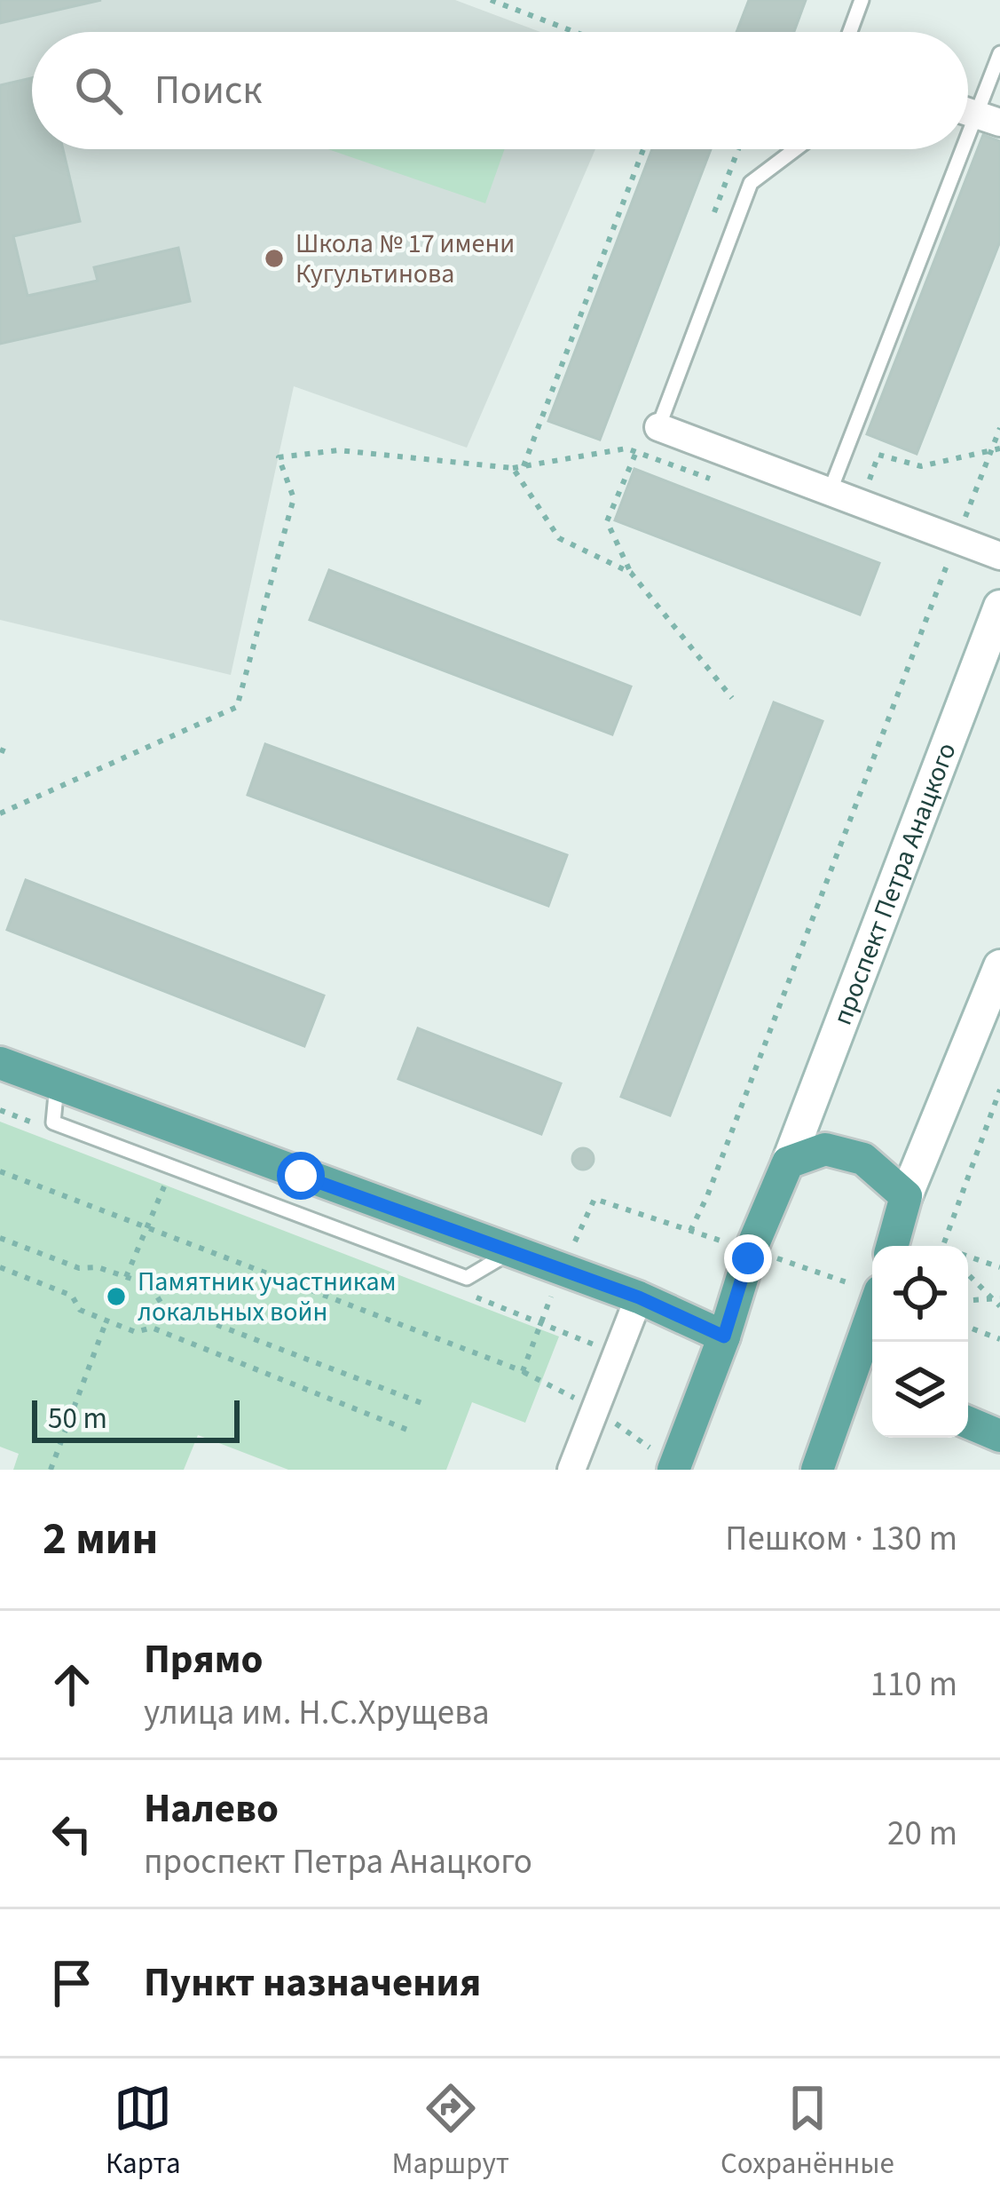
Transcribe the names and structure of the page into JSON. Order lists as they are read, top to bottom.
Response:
{
  "streets": {
    "main road": ["проспект Петра Анацкого"]
  },
  "places": ["Школа № 17 имени Кугультинова", "Памятник участникам локальных войн"],
  "scale_bar": "50 m",
  "page": {
    "search": "Поиск",
    "scale": "50 m",
    "heading": ["2 мин", "Пешком · 130 m"],
    "list": [
      ["Прямо", "улица им. Н.С.Хрущева", "110 m"],
      ["Налево", "проспект Петра Анацкого", "20 m"],
      "Пункт назначения"
    ],
    "nav": ["Карта", "Маршрут", "Сохранённые"]
  }
}
